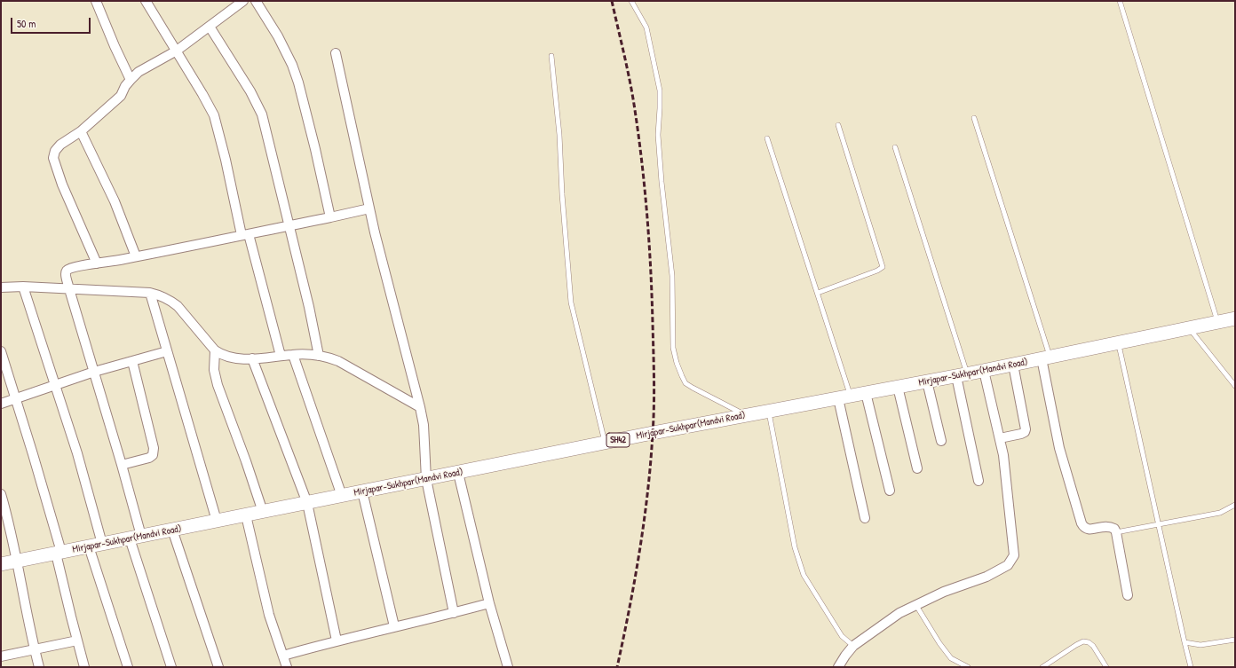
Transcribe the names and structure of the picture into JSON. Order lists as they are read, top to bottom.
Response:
{
  "streets": {
    "main road": ["Mirjapar-Sukhpar(Mandvi Road)", "SH42"]
  },
  "scale_bar": "50 m"
}
